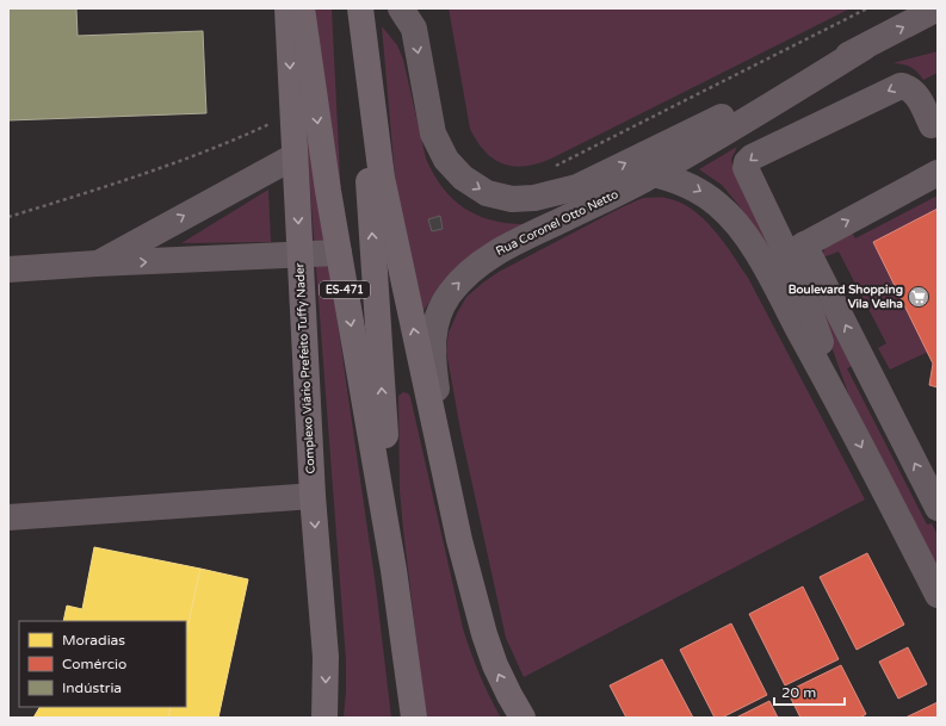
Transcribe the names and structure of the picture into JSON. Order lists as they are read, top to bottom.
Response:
{
  "streets": {
    "main road": ["ES-471", "Complexo Viário Prefeito Tuffy Nader"],
    "street": ["Rua Coronel Otto Netto"]
  },
  "places": {
    "supermarket": ["Boulevard Shopping Vila Velha"]
  },
  "legend": ["Moradias", "Comércio", "Indústria"],
  "scale_bar": "20 m"
}
